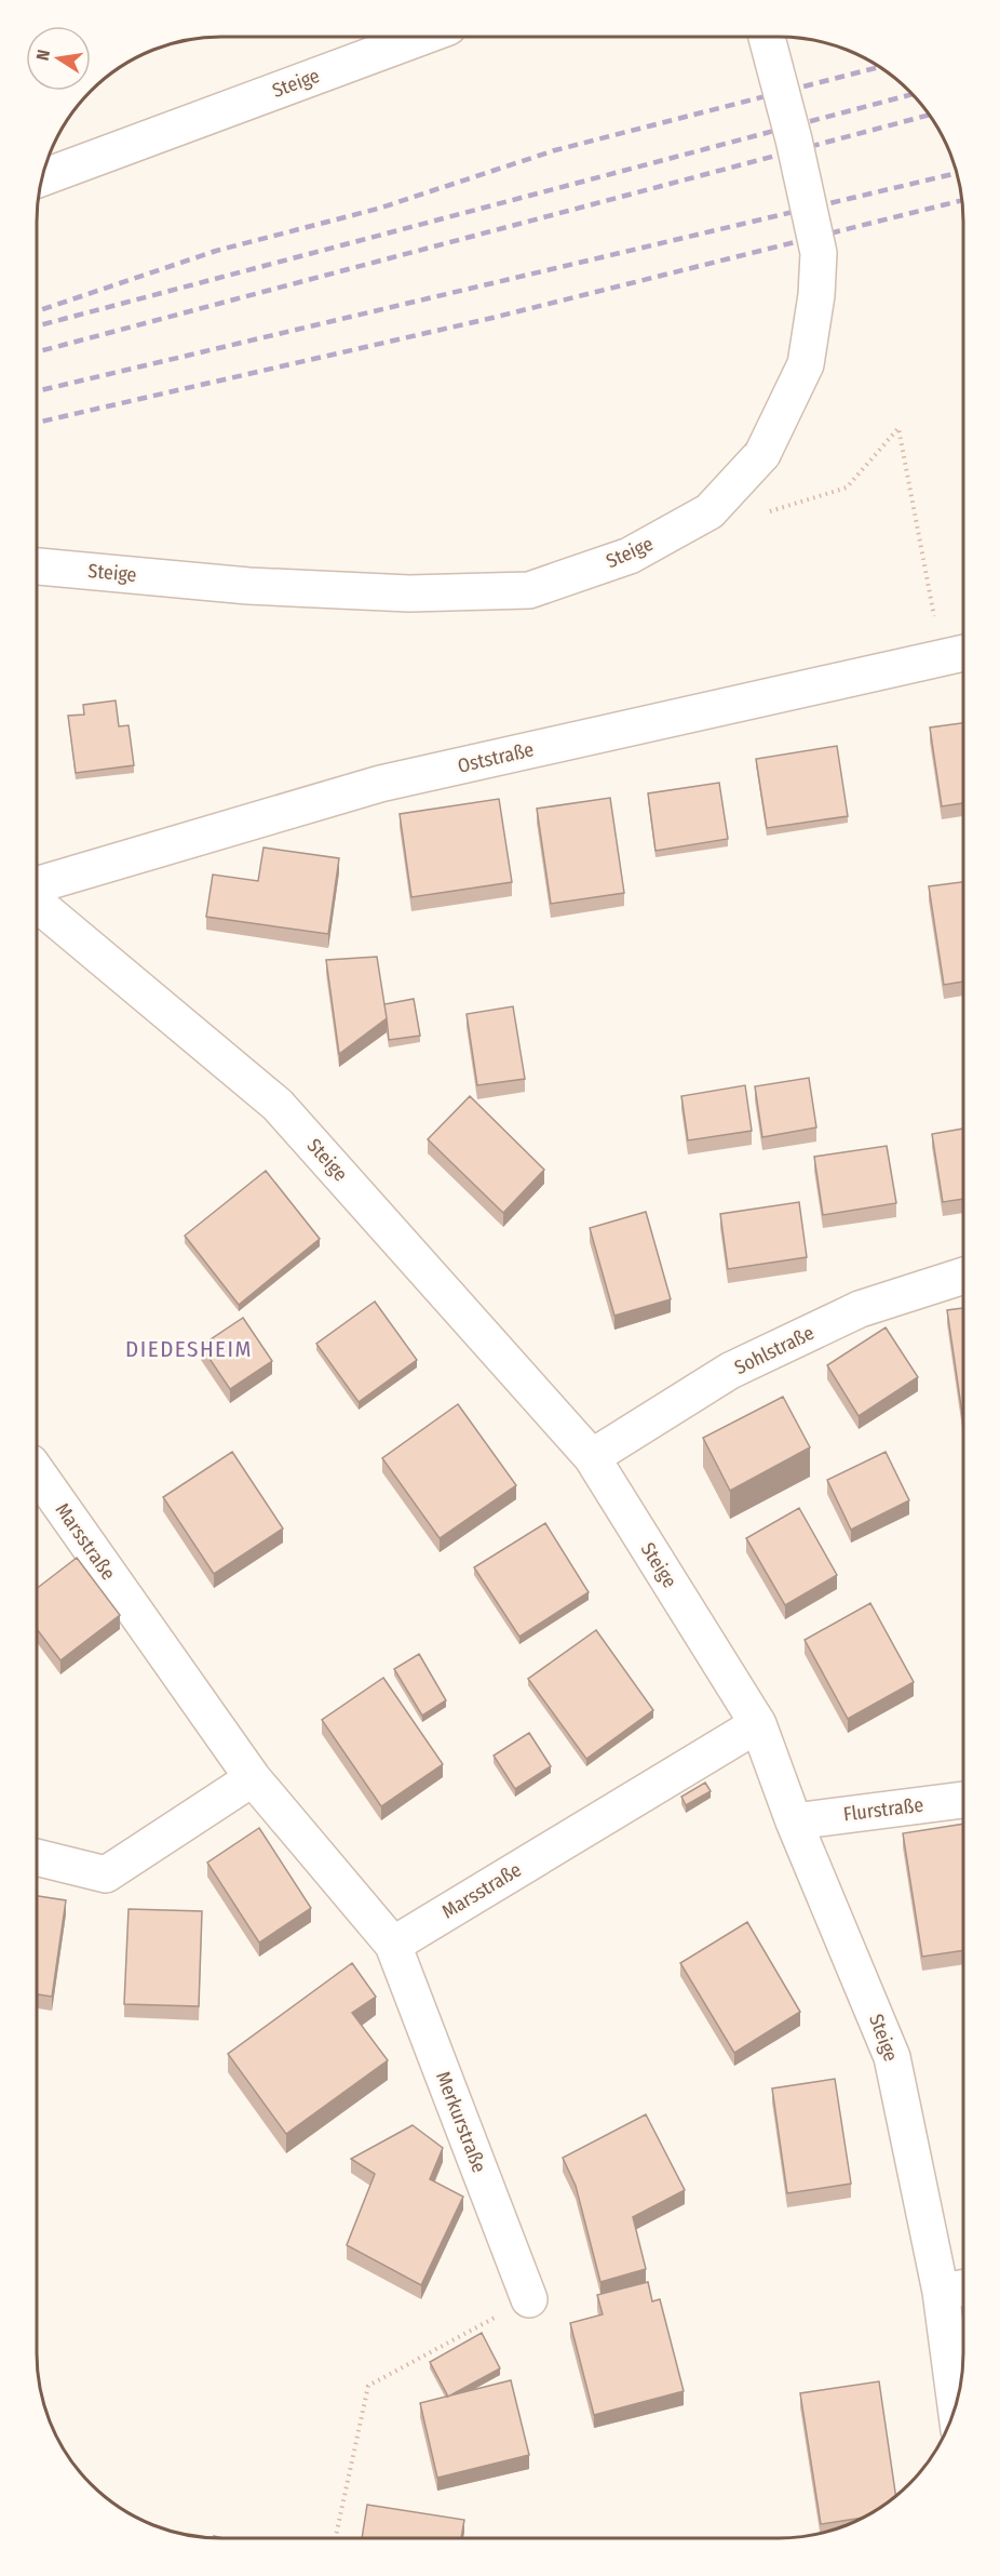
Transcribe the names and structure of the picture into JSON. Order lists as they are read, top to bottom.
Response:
{
  "streets": {
    "street": [
      "Steige",
      "Oststraße",
      "Sohlstraße",
      "Marsstraße",
      "Flurstraße",
      "Merkurstraße"
    ]
  },
  "crossings": [
    ["Steige", "Sohlstraße"],
    ["Steige", "Marsstraße"],
    ["Steige", "Flurstraße"],
    ["Marsstraße", "Merkurstraße"]
  ],
  "districts": ["DIEDESHEIM"],
  "north": "left"
}
